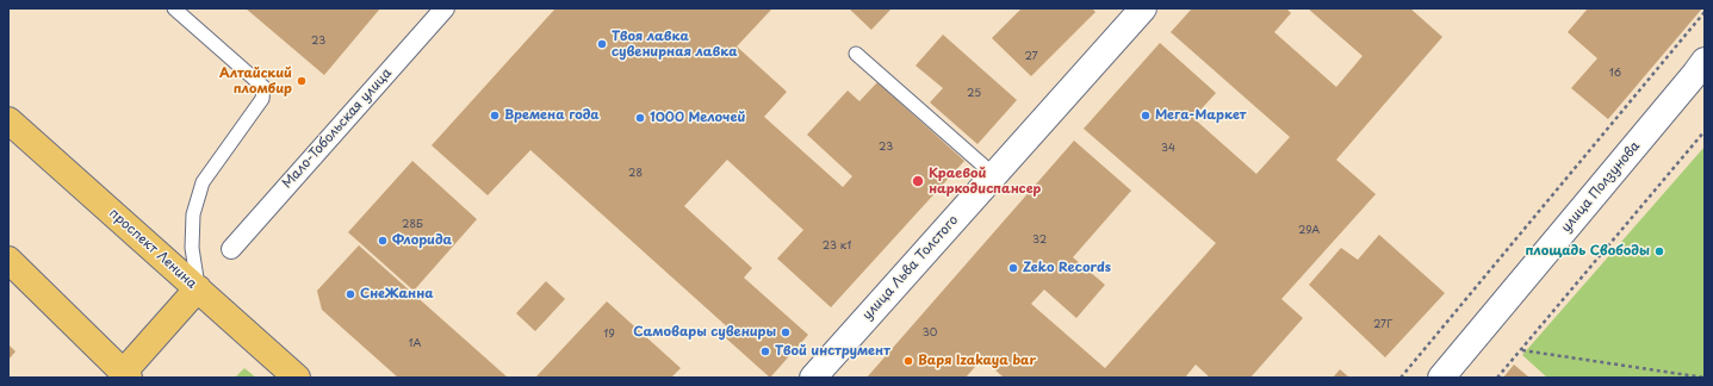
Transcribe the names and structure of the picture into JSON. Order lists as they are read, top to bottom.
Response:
{
  "streets": {
    "main road": ["проспект Ленина"],
    "street": ["Мало-Тобольская улица", "улица Ползунова", "улица Льва Толстого"]
  },
  "places": [
    "Твоя лавка сувенирная лавка",
    "Алтайский пломбир",
    "Времена года",
    "Мега-Маркет",
    "1000 Мелочей",
    "Краевой наркодиспансер",
    "Флорида",
    "площадь Свободы",
    "Zeko Records",
    "СнеЖанна",
    "Самовары сувениры",
    "Твой инструмент",
    "Варя Izakaya bar"
  ],
  "house_numbers": [
    "23",
    "27",
    "16",
    "25",
    "23",
    "34",
    "28",
    "28Б",
    "29А",
    "32",
    "23 к1",
    "27Г",
    "30",
    "19",
    "1А"
  ]
}
